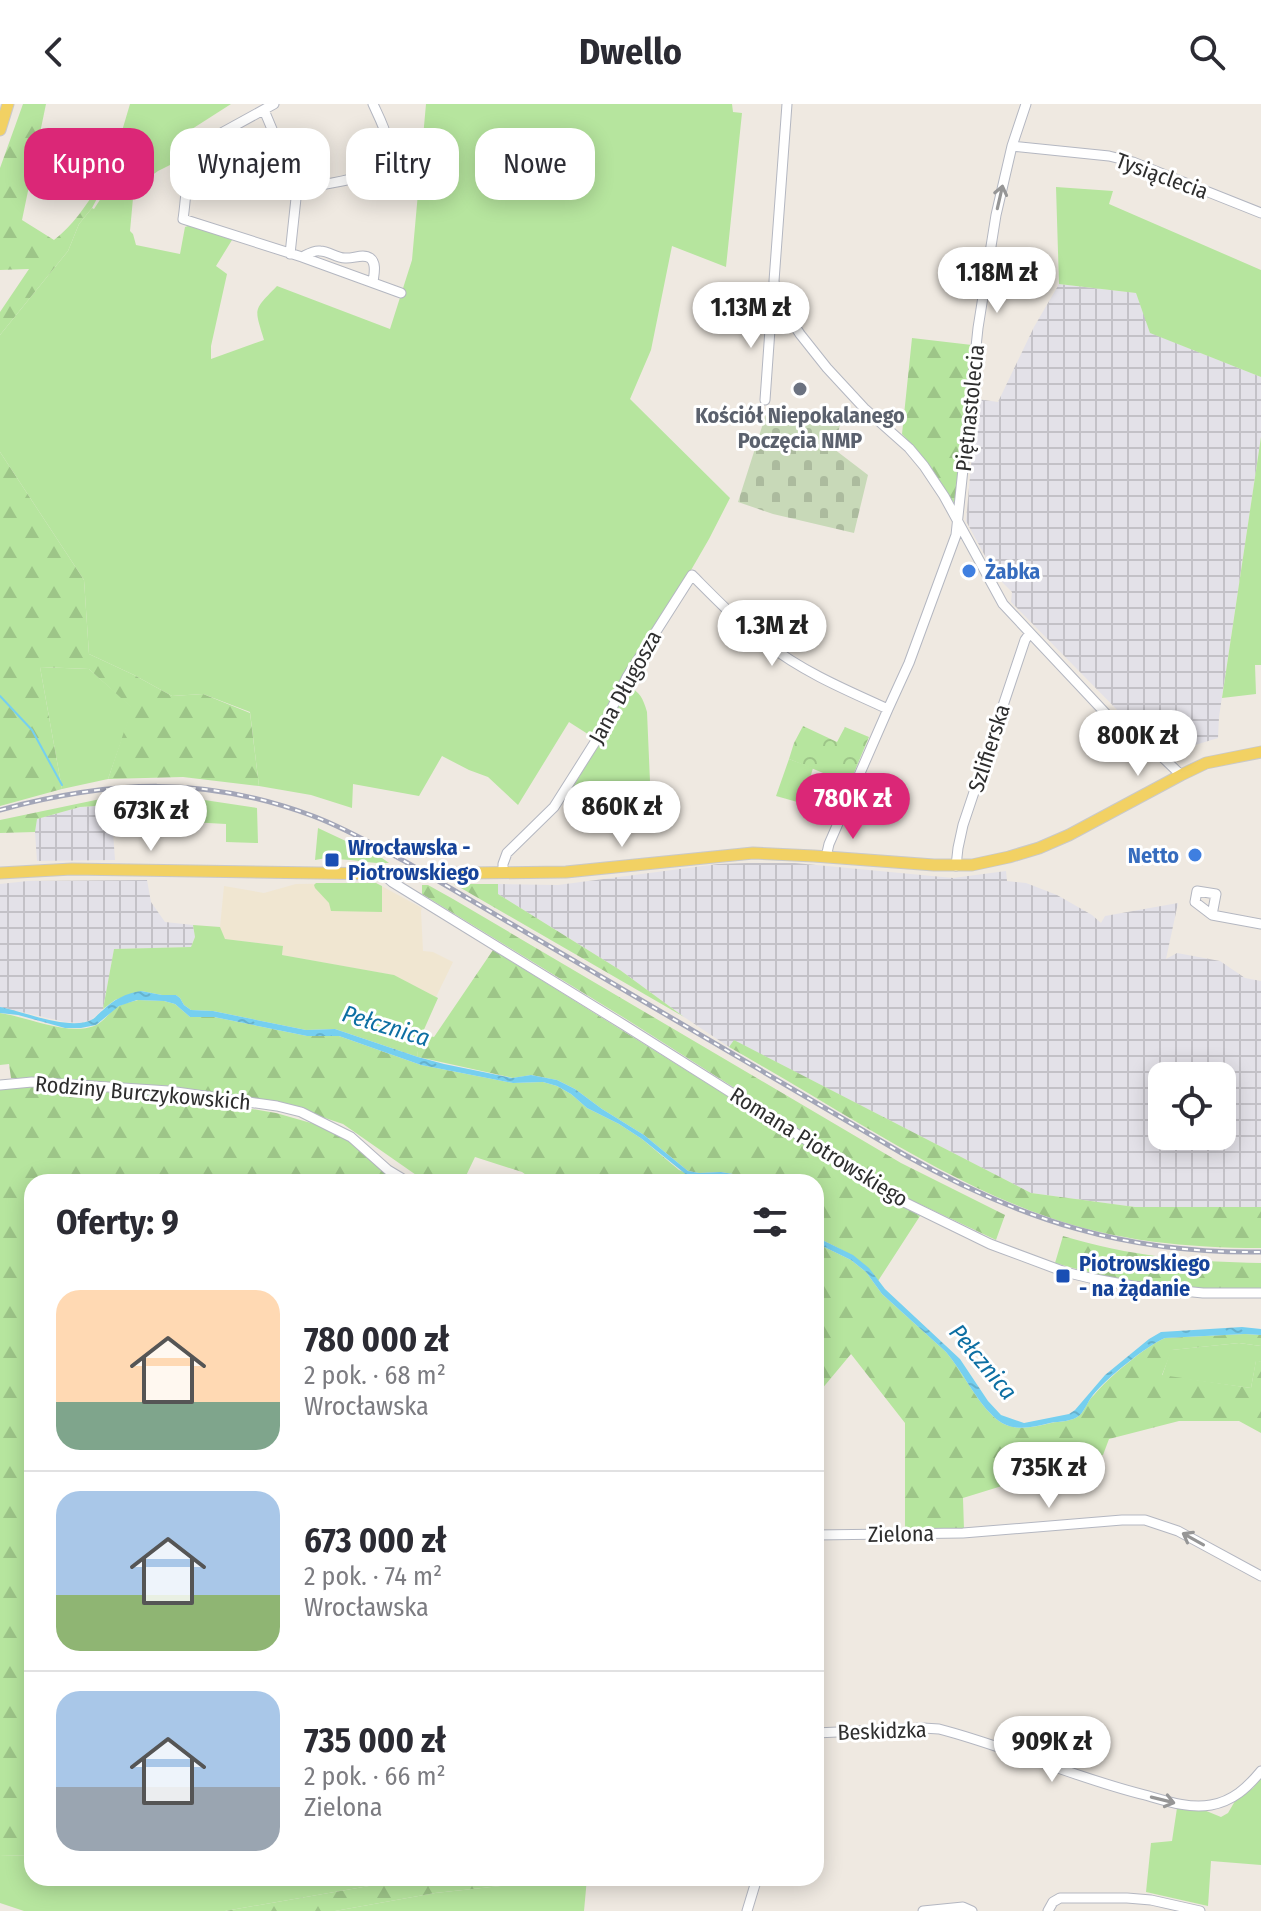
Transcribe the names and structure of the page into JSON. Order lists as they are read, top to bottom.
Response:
{
  "streets": {
    "street": [
      "Tysiąclecia",
      "Piętnastolecia",
      "Jana Długosza",
      "Szlifierska",
      "Rodziny Burczykowskich",
      "Romana Piotrowskiego",
      "Zielona",
      "Beskidzka"
    ]
  },
  "crossings": [
    ["Tysiąclecia", "Piętnastolecia"],
    ["Piętnastolecia", "Jana Długosza"]
  ],
  "one_way": ["Piętnastolecia", "Zielona", "Beskidzka"],
  "water": ["Pełcznica"],
  "places": {
    "other": ["Kościół Niepokalanego Poczęcia NMP", "Żabka", "Netto"],
    "transit": ["Wrocławska - Piotrowskiego", "Piotrowskiego - na żądanie"]
  },
  "page": {
    "header": "Dwello",
    "chip": [
      "Kupno",
      "Wynajem",
      "Filtry",
      "Nowe"
    ],
    "price": [
      "1.18M zł",
      "1.13M zł",
      "1.3M zł",
      "800K zł",
      "780K zł",
      "860K zł",
      "673K zł",
      "735K zł",
      "909K zł"
    ],
    "heading": "Oferty: 9",
    "list": [
      {
        "name": "780 000 zł",
        "note": "2 pok. · 68 m² · Wrocławska"
      },
      {
        "name": "673 000 zł",
        "note": "2 pok. · 74 m² · Wrocławska"
      },
      {
        "name": "735 000 zł",
        "note": "2 pok. · 66 m² · Zielona"
      }
    ]
  }
}
